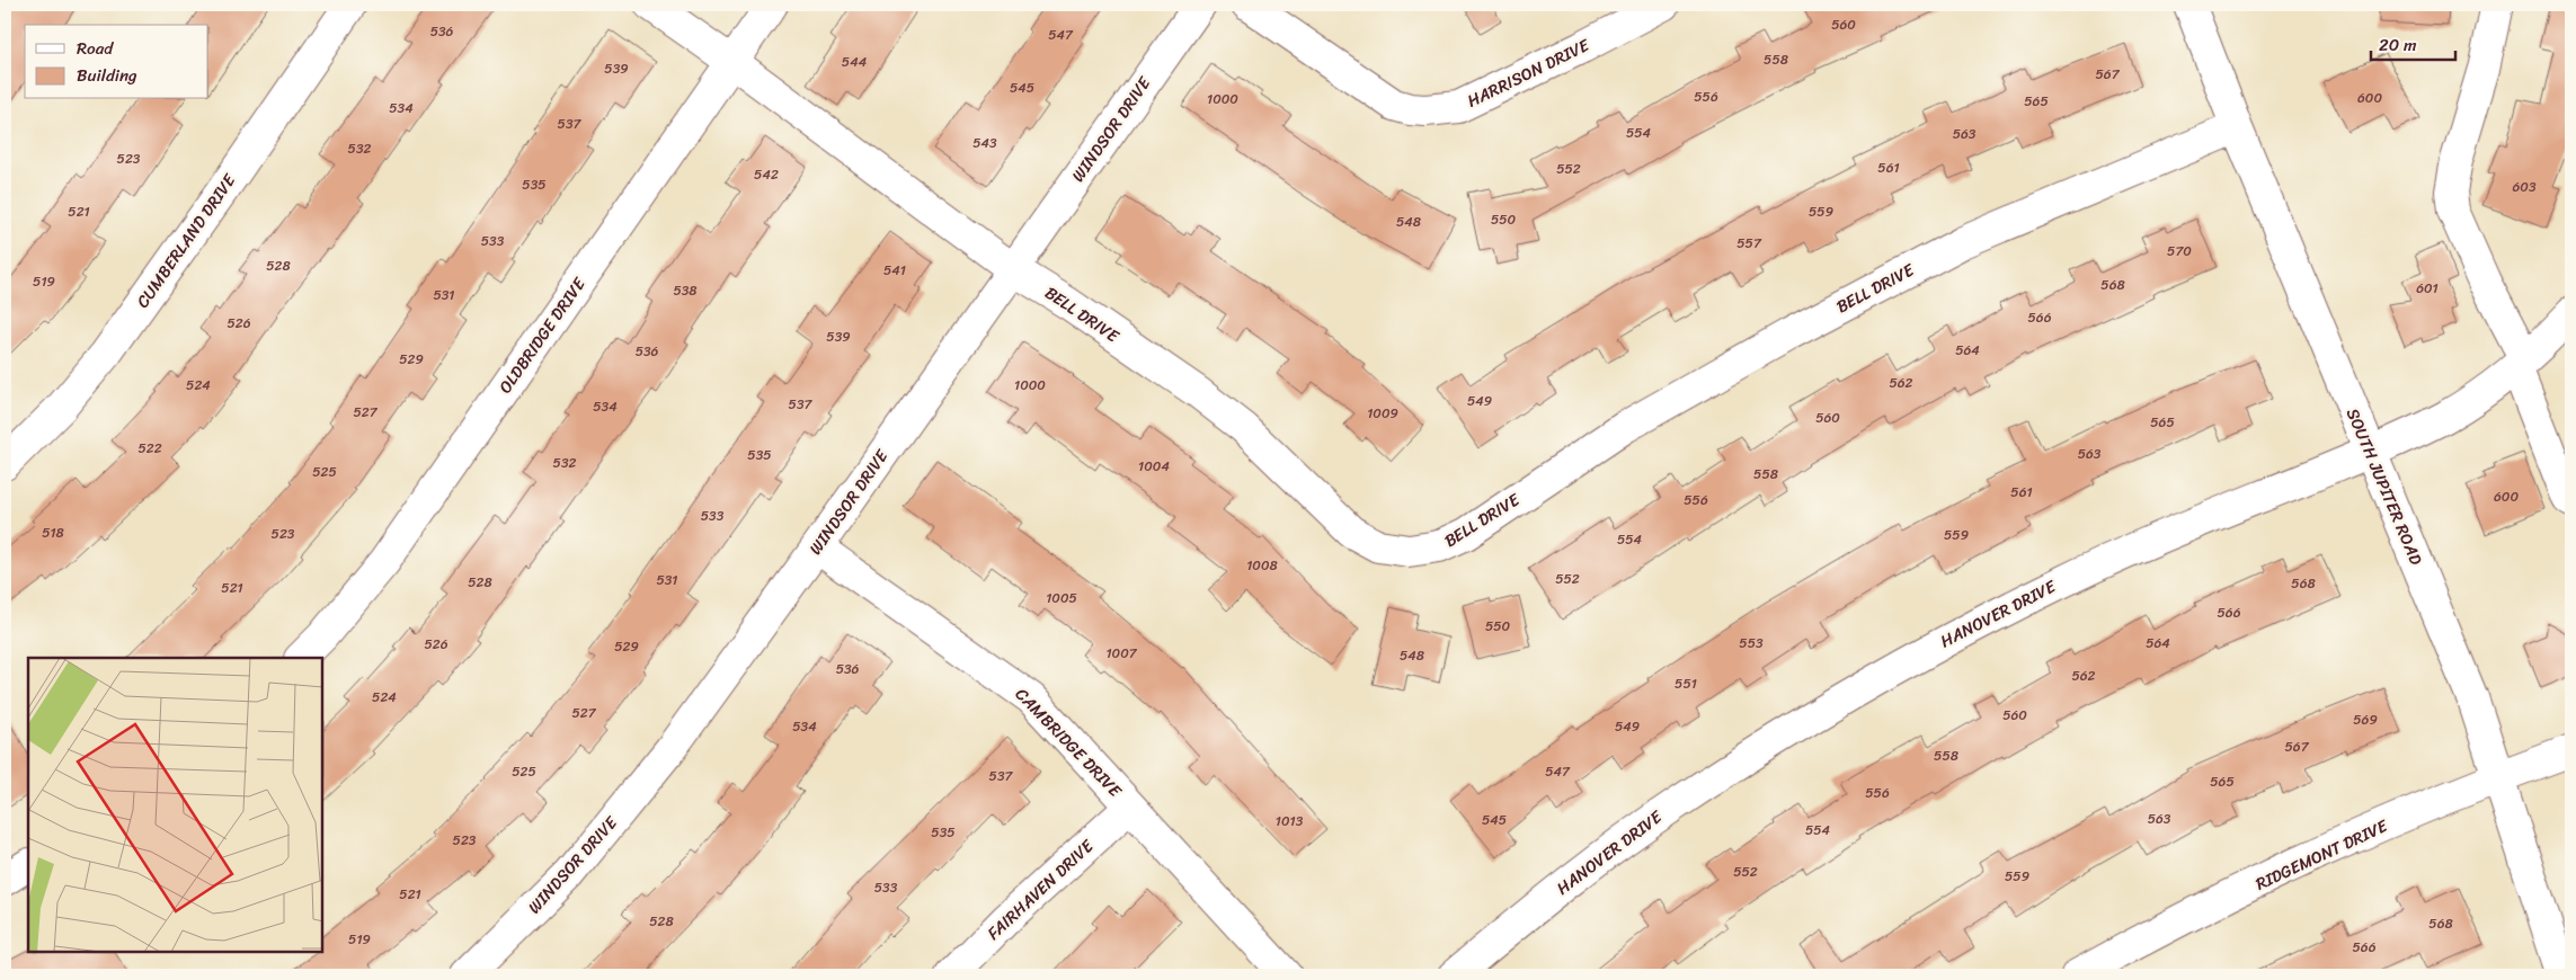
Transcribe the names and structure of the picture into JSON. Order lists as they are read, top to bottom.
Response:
{
  "streets": {
    "street": [
      "HARRISON DRIVE",
      "WINDSOR DRIVE",
      "CUMBERLAND DRIVE",
      "BELL DRIVE",
      "OLDBRIDGE DRIVE",
      "SOUTH JUPITER ROAD",
      "HANOVER DRIVE",
      "CAMBRIDGE DRIVE",
      "RIDGEMONT DRIVE",
      "FAIRHAVEN DRIVE"
    ]
  },
  "crossings": [
    ["WINDSOR DRIVE", "BELL DRIVE"],
    ["WINDSOR DRIVE", "CAMBRIDGE DRIVE"],
    ["BELL DRIVE", "OLDBRIDGE DRIVE"],
    ["BELL DRIVE", "SOUTH JUPITER ROAD"],
    ["SOUTH JUPITER ROAD", "HANOVER DRIVE"],
    ["SOUTH JUPITER ROAD", "RIDGEMONT DRIVE"],
    ["CAMBRIDGE DRIVE", "FAIRHAVEN DRIVE"]
  ],
  "house_numbers": [
    "560",
    "536",
    "547",
    "558",
    "544",
    "539",
    "567",
    "545",
    "556",
    "600",
    "1000",
    "565",
    "534",
    "537",
    "554",
    "563",
    "543",
    "532",
    "523",
    "561",
    "552",
    "542",
    "535",
    "603",
    "521",
    "559",
    "550",
    "548",
    "533",
    "557",
    "570",
    "528",
    "541",
    "519",
    "568",
    "601",
    "538",
    "531",
    "566",
    "526",
    "539",
    "564",
    "536",
    "529",
    "562",
    "524",
    "1000",
    "549",
    "537",
    "534",
    "527",
    "1009",
    "560",
    "565",
    "522",
    "563",
    "535",
    "532",
    "1004",
    "525",
    "558",
    "561",
    "600",
    "556",
    "533",
    "518",
    "523",
    "559",
    "554",
    "1008",
    "552",
    "531",
    "528",
    "568",
    "521",
    "1005",
    "566",
    "550",
    "553",
    "564",
    "526",
    "529",
    "1007",
    "548",
    "536",
    "562",
    "551",
    "524",
    "527",
    "560",
    "569",
    "534",
    "549",
    "567",
    "558",
    "525",
    "547",
    "537",
    "565",
    "556",
    "563",
    "545",
    "1013",
    "554",
    "535",
    "523",
    "552",
    "559",
    "533",
    "521",
    "528",
    "568",
    "519",
    "566"
  ],
  "legend": ["Road", "Building"],
  "scale_bar": "20 m"
}
